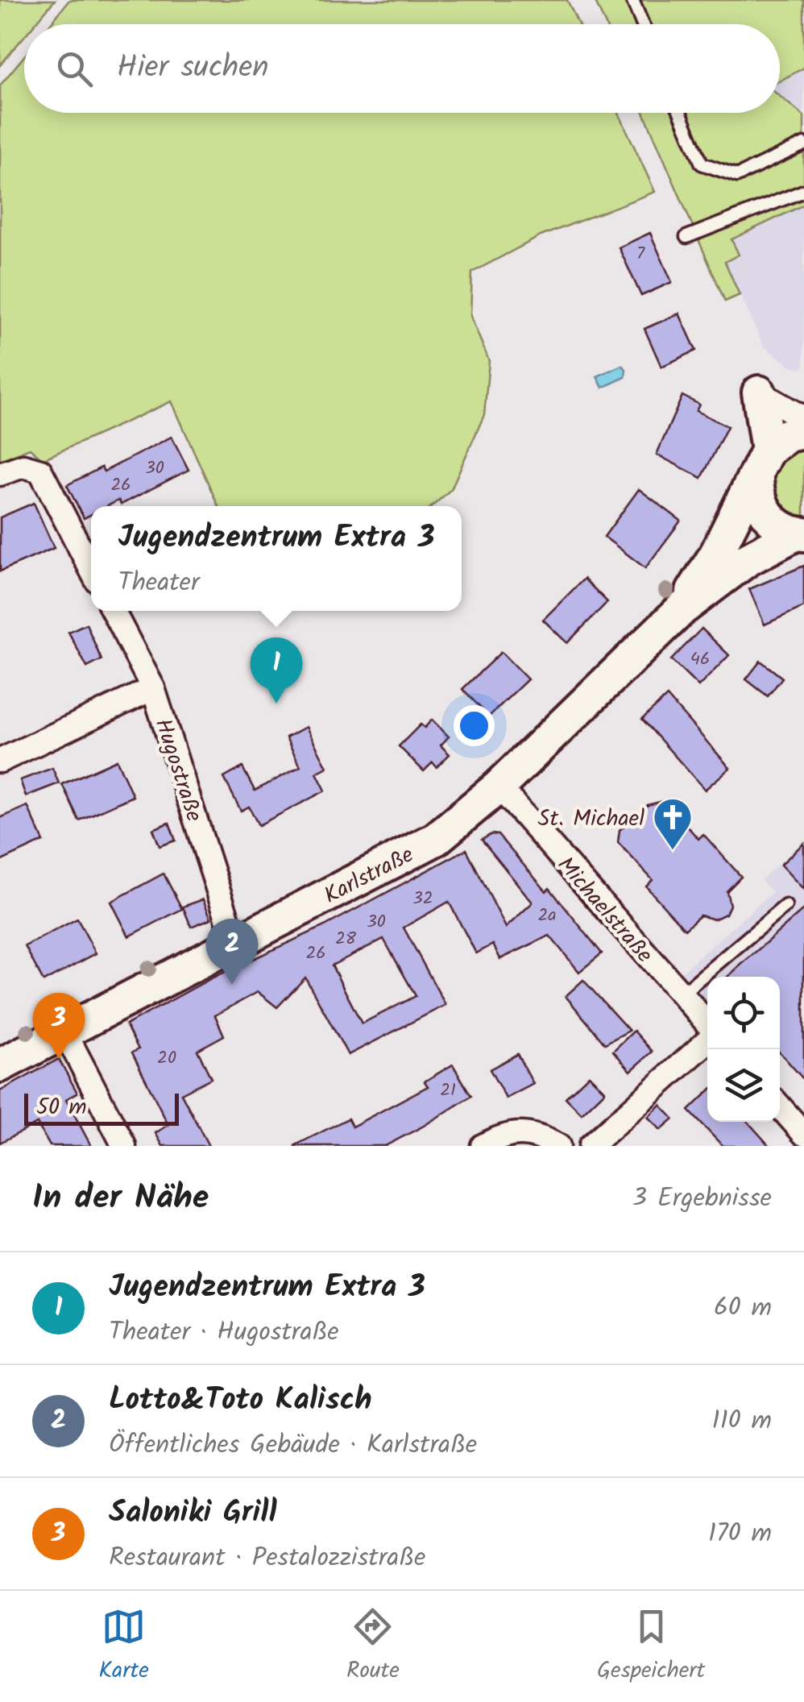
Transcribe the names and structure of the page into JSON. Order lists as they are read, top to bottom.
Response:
{
  "streets": {
    "street": ["Hugostraße", "Karlstraße", "Michaelstraße"]
  },
  "crossings": [
    ["Hugostraße", "Karlstraße"],
    ["Karlstraße", "Michaelstraße"]
  ],
  "places": {
    "church": ["St. Michael"]
  },
  "house_numbers": [
    "7",
    "30",
    "26",
    "46",
    "32",
    "2a",
    "30",
    "28",
    "26",
    "20",
    "21"
  ],
  "scale_bar": "50 m",
  "page": {
    "search": "Hier suchen",
    "popup": ["Jugendzentrum Extra 3", "Theater"],
    "pins": ["1", "2", "3"],
    "scale": "50 m",
    "heading": ["In der Nähe", "3 Ergebnisse"],
    "list": [
      {
        "mark": "1",
        "name": "Jugendzentrum Extra 3",
        "note": "Theater · Hugostraße",
        "value": "60 m"
      },
      {
        "mark": "2",
        "name": "Lotto&Toto Kalisch",
        "note": "Öffentliches Gebäude · Karlstraße",
        "value": "110 m"
      },
      {
        "mark": "3",
        "name": "Saloniki Grill",
        "note": "Restaurant · Pestalozzistraße",
        "value": "170 m"
      }
    ],
    "nav": ["Karte", "Route", "Gespeichert"]
  }
}
